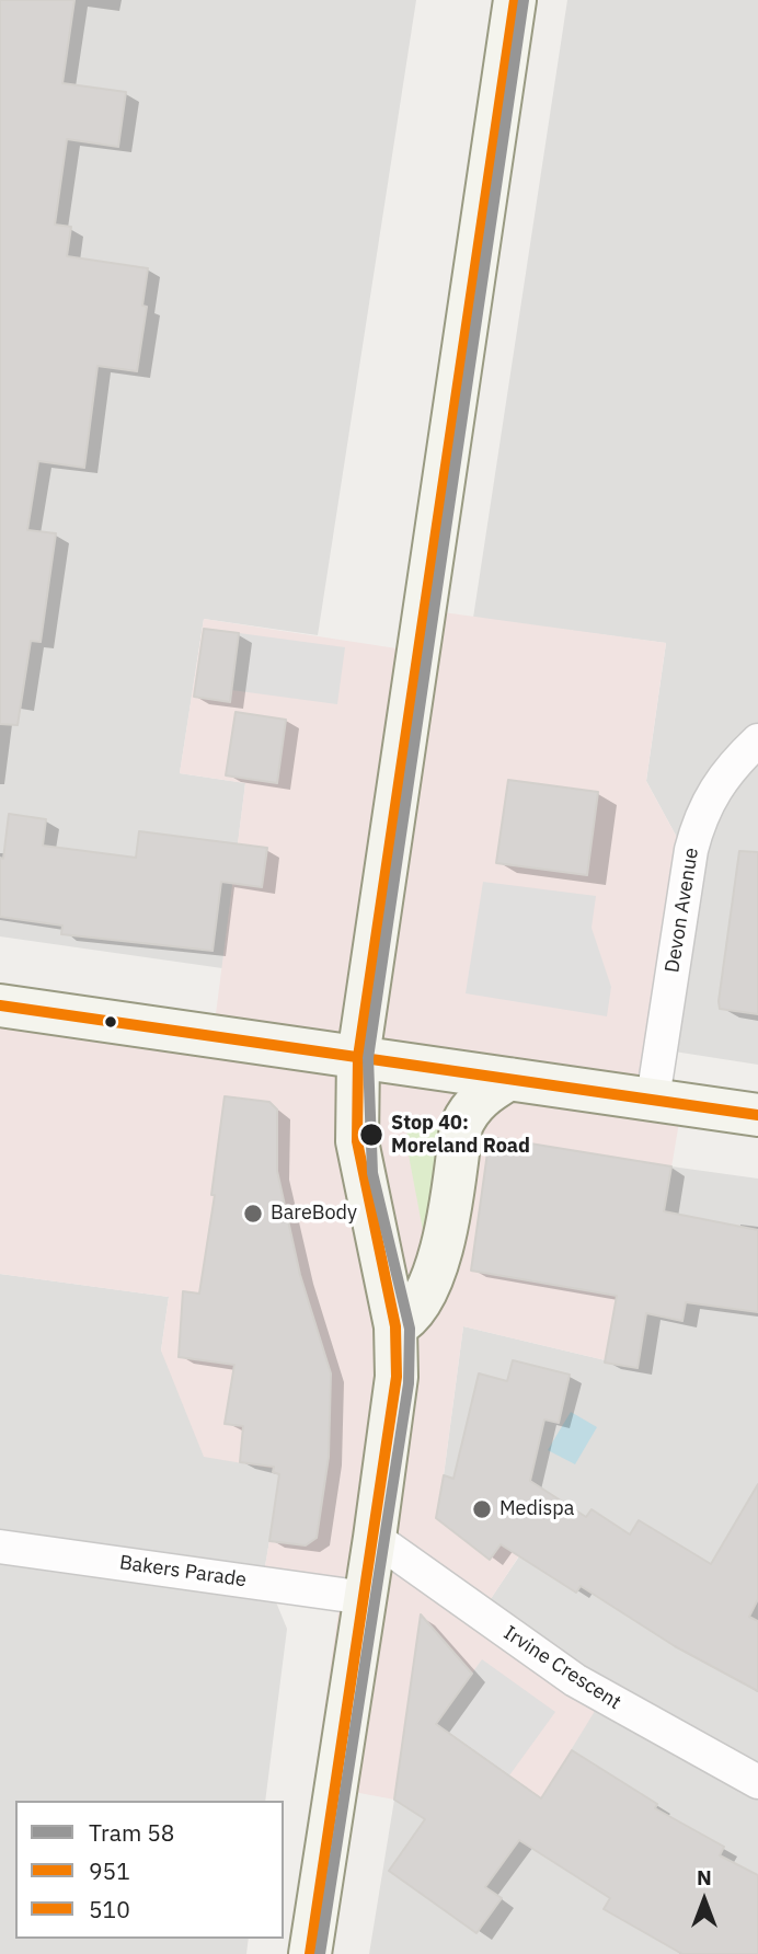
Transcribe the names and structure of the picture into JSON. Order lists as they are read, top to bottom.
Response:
{
  "streets": {
    "street": ["Devon Avenue", "Bakers Parade", "Irvine Crescent"]
  },
  "places": ["Stop 40: Moreland Road", "BareBody", "Medispa"],
  "lines": ["tram line 58", "transit line 951", "transit line 510"],
  "legend": ["Tram 58", "951", "510"],
  "north": "top"
}
